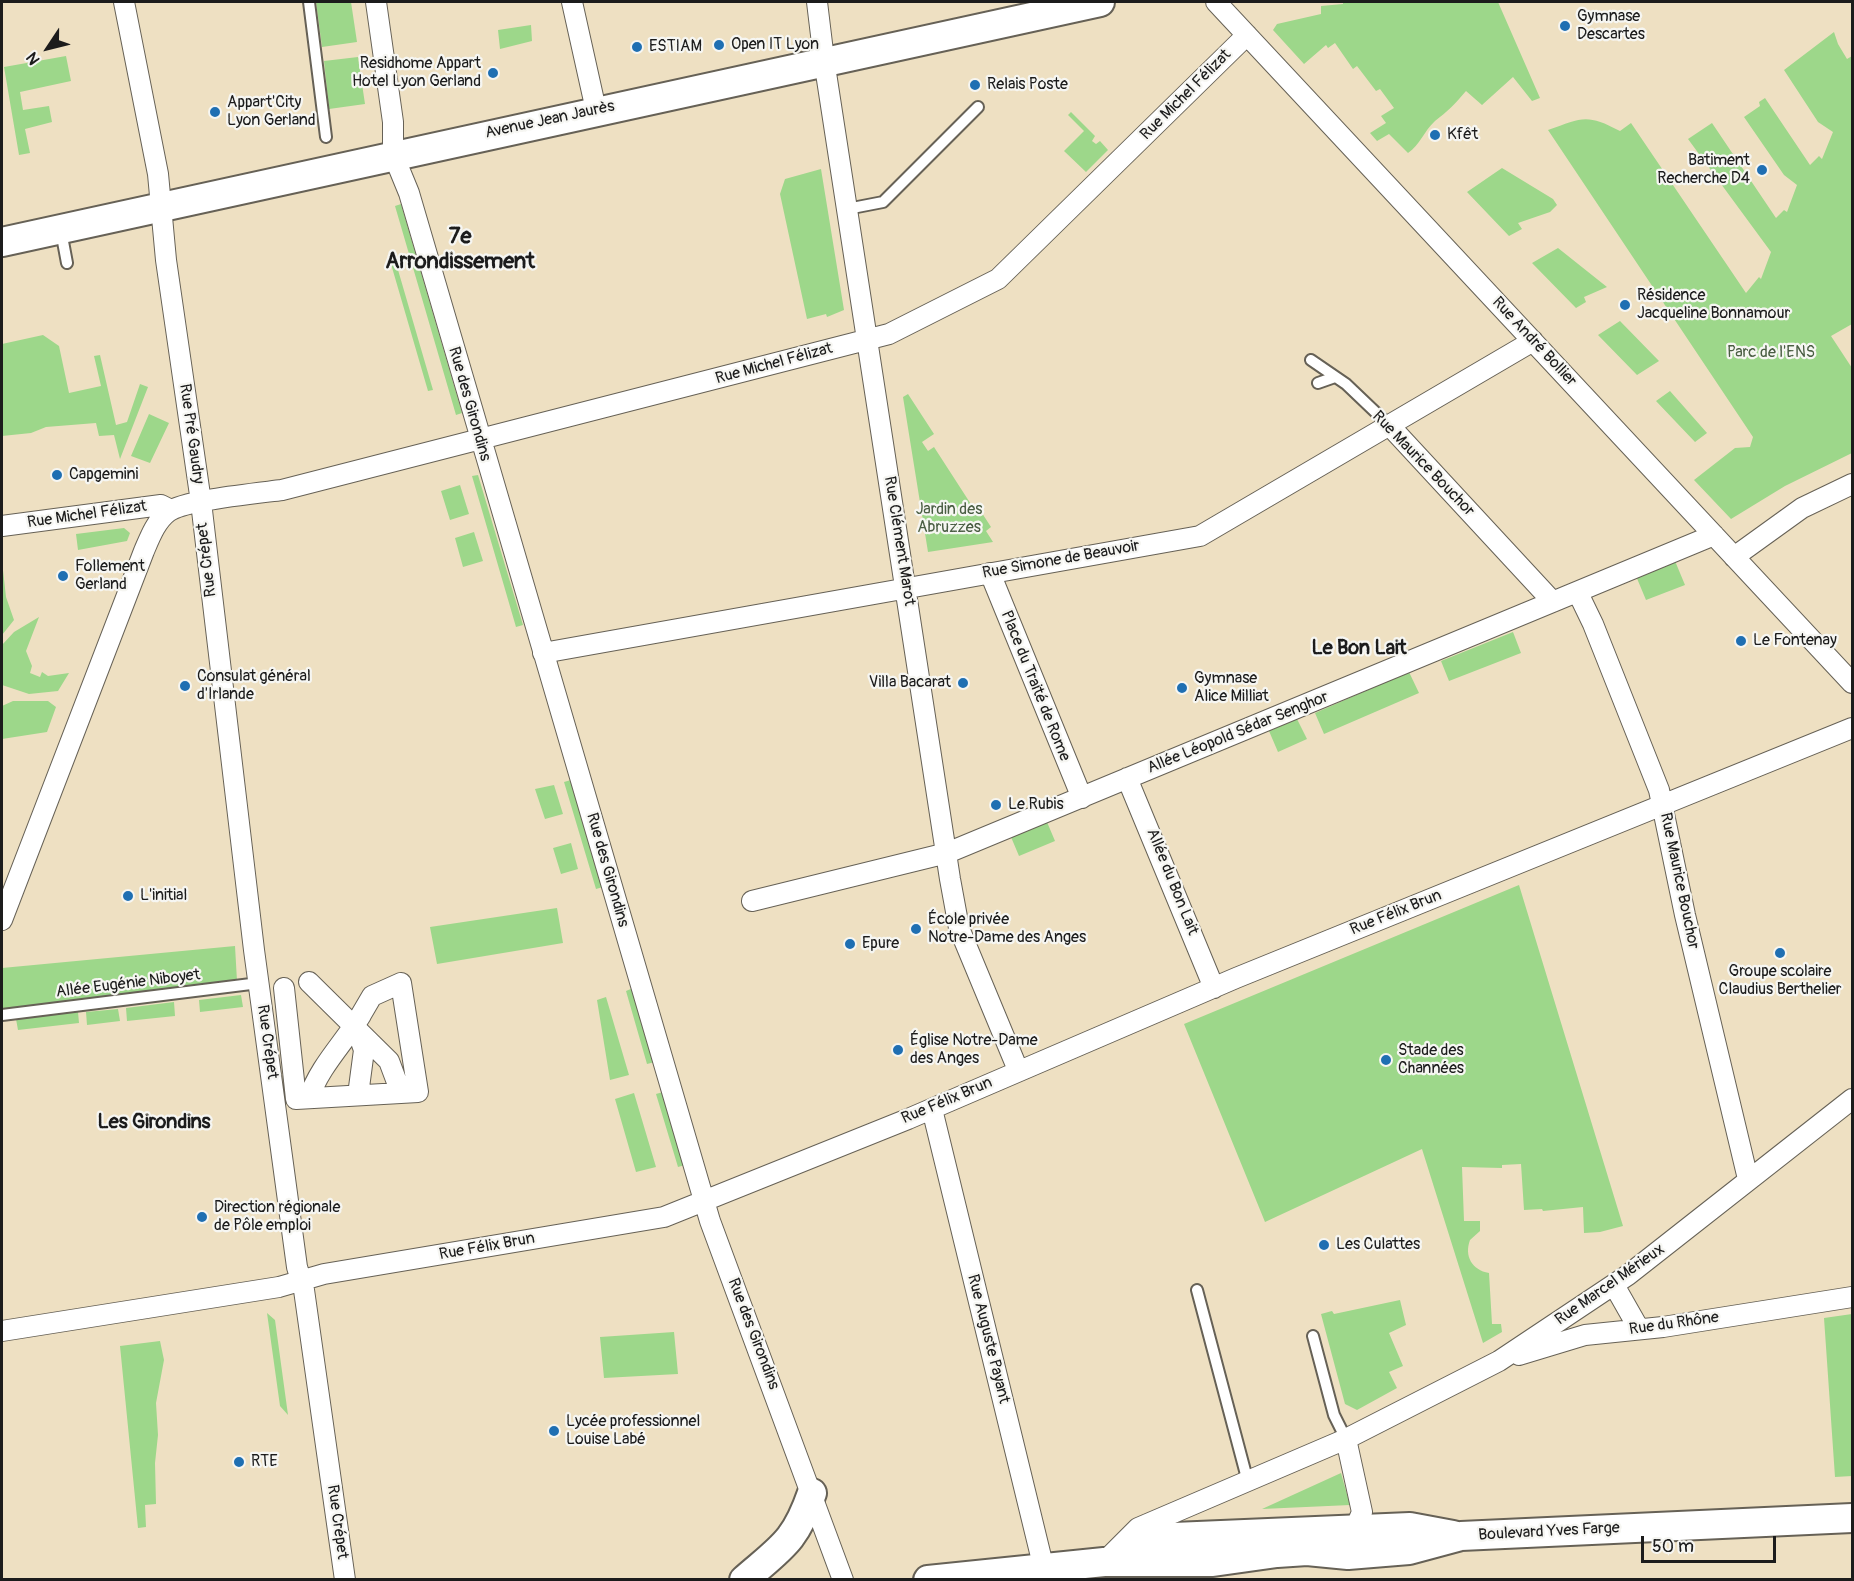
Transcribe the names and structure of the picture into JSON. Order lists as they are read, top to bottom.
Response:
{
  "streets": {
    "street": [
      "Rue Michel Félizat",
      "Avenue Jean Jaurès",
      "Rue André Bollier",
      "Rue des Girondins",
      "Rue Pré Gaudry",
      "Rue Maurice Bouchor",
      "Rue Clément Marot",
      "Rue Crépet",
      "Rue Simone de Beauvoir",
      "Place du Traité de Rome",
      "Allée Léopold Sédar Senghor",
      "Allée du Bon Lait",
      "Rue Félix Brun",
      "Rue Marcel Mérieux",
      "Rue du Rhône",
      "Rue Auguste Payant",
      "Boulevard Yves Farge"
    ],
    "lane": ["Allée Eugénie Niboyet"]
  },
  "crossings": [
    ["Rue Michel Félizat", "Rue André Bollier"],
    ["Rue Michel Félizat", "Rue des Girondins"],
    ["Rue Michel Félizat", "Rue Pré Gaudry"],
    ["Rue Michel Félizat", "Rue Clément Marot"],
    ["Rue Michel Félizat", "Rue Crépet"],
    ["Avenue Jean Jaurès", "Rue des Girondins"],
    ["Avenue Jean Jaurès", "Rue Pré Gaudry"],
    ["Avenue Jean Jaurès", "Rue Clément Marot"],
    ["Rue André Bollier", "Rue Simone de Beauvoir"],
    ["Rue André Bollier", "Allée Léopold Sédar Senghor"],
    ["Rue des Girondins", "Rue Simone de Beauvoir"],
    ["Rue des Girondins", "Rue Félix Brun"],
    ["Rue Pré Gaudry", "Rue Crépet"],
    ["Rue Maurice Bouchor", "Rue Simone de Beauvoir"],
    ["Rue Maurice Bouchor", "Allée Léopold Sédar Senghor"],
    ["Rue Maurice Bouchor", "Rue Félix Brun"],
    ["Rue Maurice Bouchor", "Rue Marcel Mérieux"],
    ["Rue Clément Marot", "Rue Simone de Beauvoir"],
    ["Rue Clément Marot", "Allée Léopold Sédar Senghor"],
    ["Rue Clément Marot", "Rue Félix Brun"],
    ["Rue Crépet", "Rue Félix Brun"],
    ["Rue Crépet", "Allée Eugénie Niboyet"],
    ["Rue Simone de Beauvoir", "Place du Traité de Rome"],
    ["Place du Traité de Rome", "Allée Léopold Sédar Senghor"],
    ["Allée Léopold Sédar Senghor", "Allée du Bon Lait"],
    ["Allée du Bon Lait", "Rue Félix Brun"],
    ["Rue Félix Brun", "Rue Auguste Payant"],
    ["Rue Marcel Mérieux", "Rue du Rhône"],
    ["Rue Marcel Mérieux", "Boulevard Yves Farge"],
    ["Rue Auguste Payant", "Boulevard Yves Farge"]
  ],
  "districts": ["7e Arrondissement", "Le Bon Lait", "Les Girondins"],
  "parks": ["Parc de l'ENS", "Jardin des Abruzzes"],
  "places": [
    "Gymnase Descartes",
    "Open IT Lyon",
    "ESTIAM",
    "Residhome Appart Hotel Lyon Gerland",
    "Relais Poste",
    "Appart'City Lyon Gerland",
    "Kfêt",
    "Batiment Recherche D4",
    "Résidence Jacqueline Bonnamour",
    "Capgemini",
    "Follement Gerland",
    "Le Fontenay",
    "Villa Bacarat",
    "Consulat général d'Irlande",
    "Gymnase Alice Milliat",
    "Le Rubis",
    "L'initial",
    "École privée Notre-Dame des Anges",
    "Epure",
    "Groupe scolaire Claudius Berthelier",
    "Église Notre-Dame des Anges",
    "Stade des Channées",
    "Direction régionale de Pôle emploi",
    "Les Culattes",
    "Lycée professionnel Louise Labé",
    "RTE"
  ],
  "scale_bar": "50 m",
  "north": "bottom left"
}
